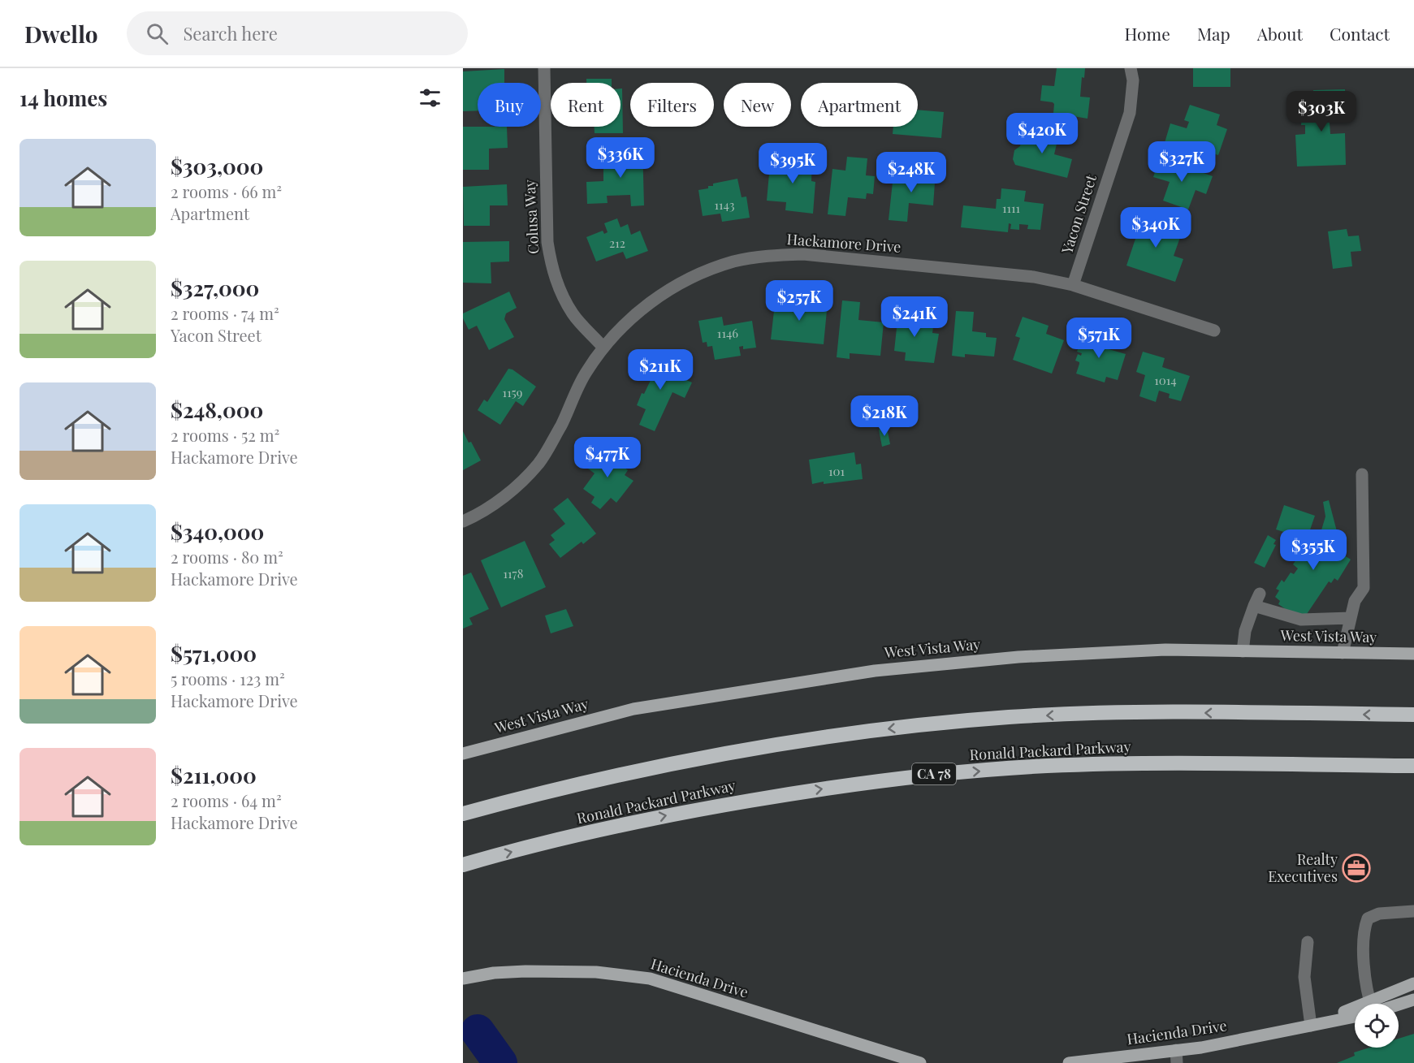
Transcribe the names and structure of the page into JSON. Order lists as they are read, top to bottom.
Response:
{
  "streets": {
    "highway": ["Ronald Packard Parkway", "CA 78"],
    "main road": ["West Vista Way", "Hacienda Drive"],
    "street": ["Yacon Street", "Colusa Way", "Hackamore Drive"]
  },
  "crossings": [
    ["Yacon Street", "Hackamore Drive"],
    ["Colusa Way", "Hackamore Drive"]
  ],
  "places": {
    "office": ["Realty Executives"]
  },
  "house_numbers": [
    "1143",
    "1111",
    "212",
    "1146",
    "1014",
    "1159",
    "101",
    "1178"
  ],
  "page": {
    "header": "Dwello",
    "search": "Search here",
    "nav": [
      "Home",
      "Map",
      "About",
      "Contact"
    ],
    "heading": "14 homes",
    "chip": [
      "Buy",
      "Rent",
      "Filters",
      "New",
      "Apartment"
    ],
    "price": [
      "$303K",
      "$420K",
      "$336K",
      "$327K",
      "$395K",
      "$248K",
      "$340K",
      "$257K",
      "$241K",
      "$571K",
      "$211K",
      "$218K",
      "$477K",
      "$355K"
    ],
    "list": [
      {
        "name": "$303,000",
        "note": "2 rooms · 66 m² · Apartment"
      },
      {
        "name": "$327,000",
        "note": "2 rooms · 74 m² · Yacon Street"
      },
      {
        "name": "$248,000",
        "note": "2 rooms · 52 m² · Hackamore Drive"
      },
      {
        "name": "$340,000",
        "note": "2 rooms · 80 m² · Hackamore Drive"
      },
      {
        "name": "$571,000",
        "note": "5 rooms · 123 m² · Hackamore Drive"
      },
      {
        "name": "$211,000",
        "note": "2 rooms · 64 m² · Hackamore Drive"
      }
    ]
  }
}
